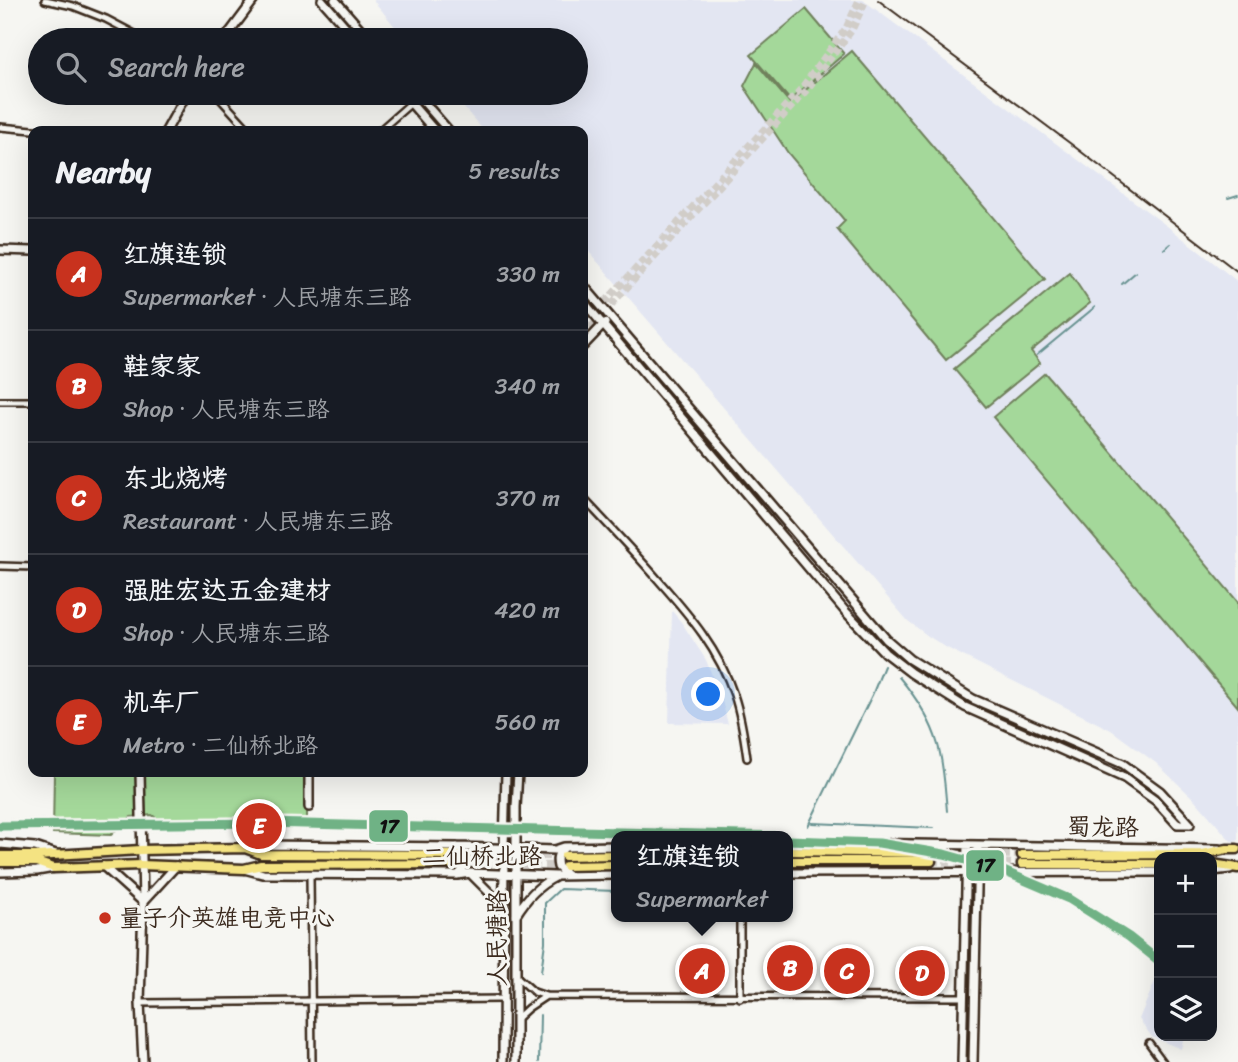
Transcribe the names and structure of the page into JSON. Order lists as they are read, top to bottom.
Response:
{
  "streets": {
    "main road": ["蜀龙路", "二仙桥北路", "人民塘路"]
  },
  "crossings": [
    ["二仙桥北路", "人民塘路"]
  ],
  "places": ["量子介英雄电竞中心"],
  "lines": ["transit line 17"],
  "page": {
    "search": "Search here",
    "heading": ["Nearby", "5 results"],
    "list": [
      {
        "mark": "A",
        "name": "红旗连锁",
        "note": "Supermarket · 人民塘东三路",
        "value": "330 m"
      },
      {
        "mark": "B",
        "name": "鞋家家",
        "note": "Shop · 人民塘东三路",
        "value": "340 m"
      },
      {
        "mark": "C",
        "name": "东北烧烤",
        "note": "Restaurant · 人民塘东三路",
        "value": "370 m"
      },
      {
        "mark": "D",
        "name": "强胜宏达五金建材",
        "note": "Shop · 人民塘东三路",
        "value": "420 m"
      },
      {
        "mark": "E",
        "name": "机车厂",
        "note": "Metro · 二仙桥北路",
        "value": "560 m"
      }
    ],
    "pins": [
      "E",
      "B",
      "A",
      "C",
      "D"
    ],
    "popup": ["红旗连锁", "Supermarket"],
    "map_buttons": ["+", "−"]
  }
}
